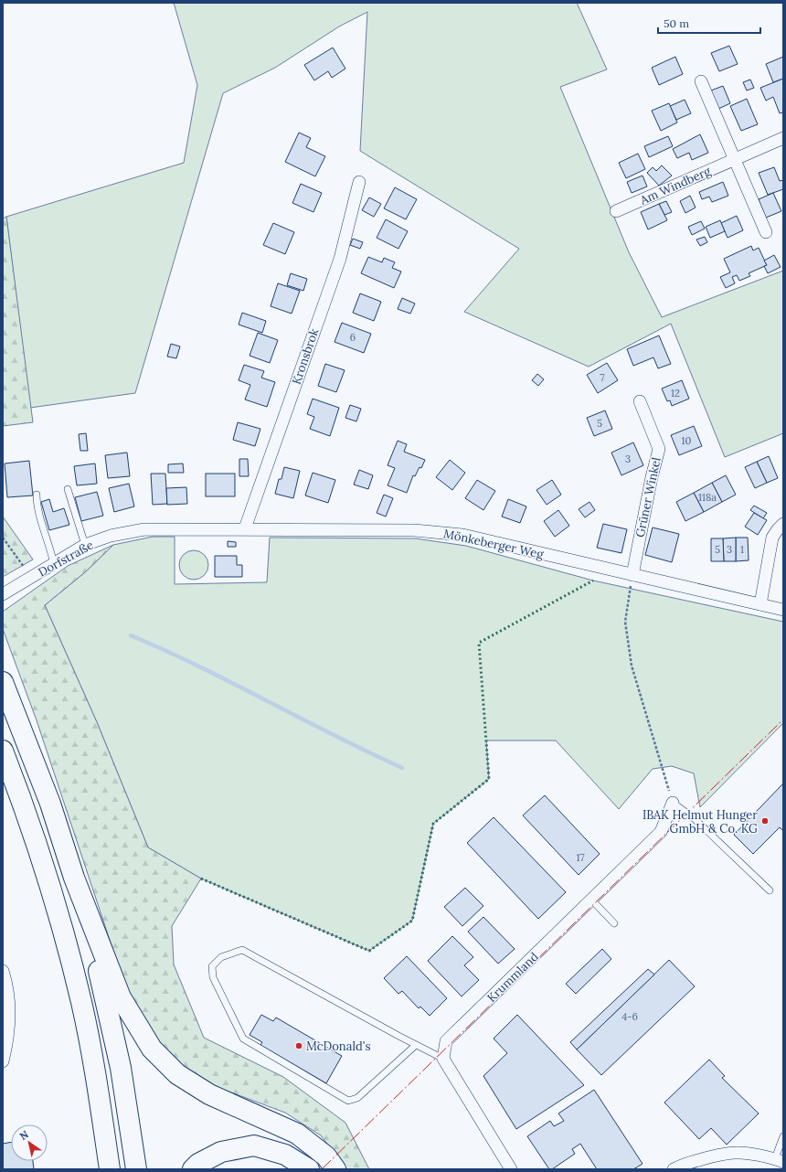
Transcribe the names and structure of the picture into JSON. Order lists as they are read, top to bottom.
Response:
{
  "streets": {
    "street": [
      "Am Windberg",
      "Kronsbrok",
      "Grüner Winkel",
      "Mönkeberger Weg",
      "Dorfstraße",
      "Krummland"
    ]
  },
  "crossings": [
    ["Kronsbrok", "Mönkeberger Weg"],
    ["Grüner Winkel", "Mönkeberger Weg"],
    ["Mönkeberger Weg", "Dorfstraße"]
  ],
  "places": ["IBAK Helmut Hunger GmbH & Co. KG", "McDonald's"],
  "house_numbers": [
    "6",
    "7",
    "12",
    "5",
    "10",
    "3",
    "118a",
    "5",
    "3",
    "1",
    "17",
    "4-6"
  ],
  "scale_bar": "50 m",
  "north": "top left"
}
